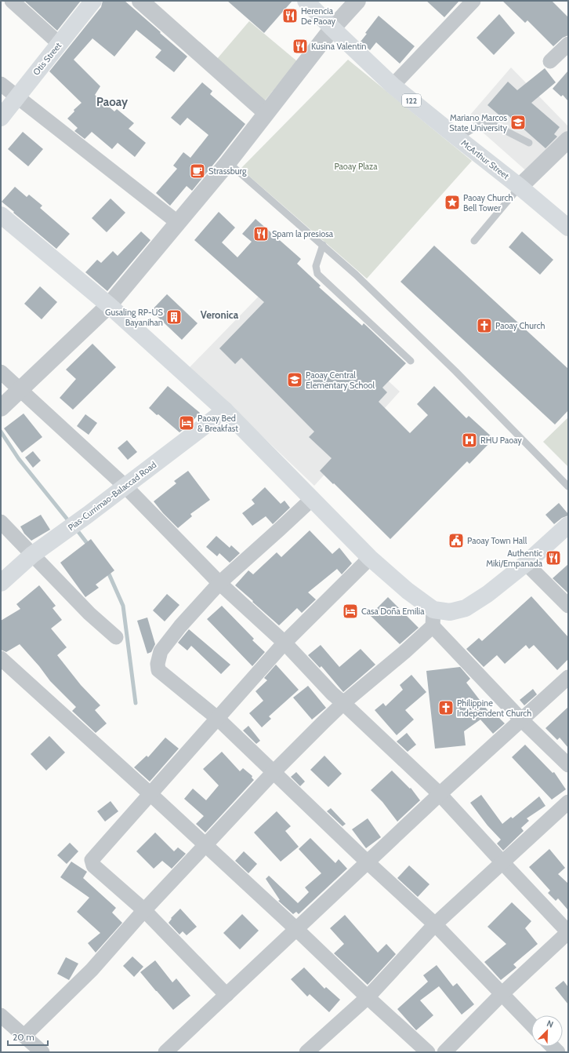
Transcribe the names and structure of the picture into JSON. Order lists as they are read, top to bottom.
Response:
{
  "streets": {
    "main road": [
      "Otis Street",
      "122",
      "McArthur Street",
      "Pias-Currimao-Balaccad Road"
    ]
  },
  "districts": ["Paoay", "Veronica"],
  "parks": ["Paoay Plaza"],
  "places": {
    "restaurant": [
      "Herencia De Paoay",
      "Kusina Valentin",
      "Spam la presiosa",
      "Authentic Miki/Empanada"
    ],
    "school or university": ["Mariano Marcos State University", "Paoay Central Elementary School"],
    "cafe": ["Strassburg"],
    "place": ["Paoay Church Bell Tower"],
    "building": ["Gusaling RP-US Bayanihan"],
    "church": ["Paoay Church", "Philippine Independent Church"],
    "hotel": ["Paoay Bed & Breakfast", "Casa Doña Emilia"],
    "hospital": ["RHU Paoay"],
    "public building": ["Paoay Town Hall"]
  },
  "scale_bar": "20 m",
  "north": "top right"
}
